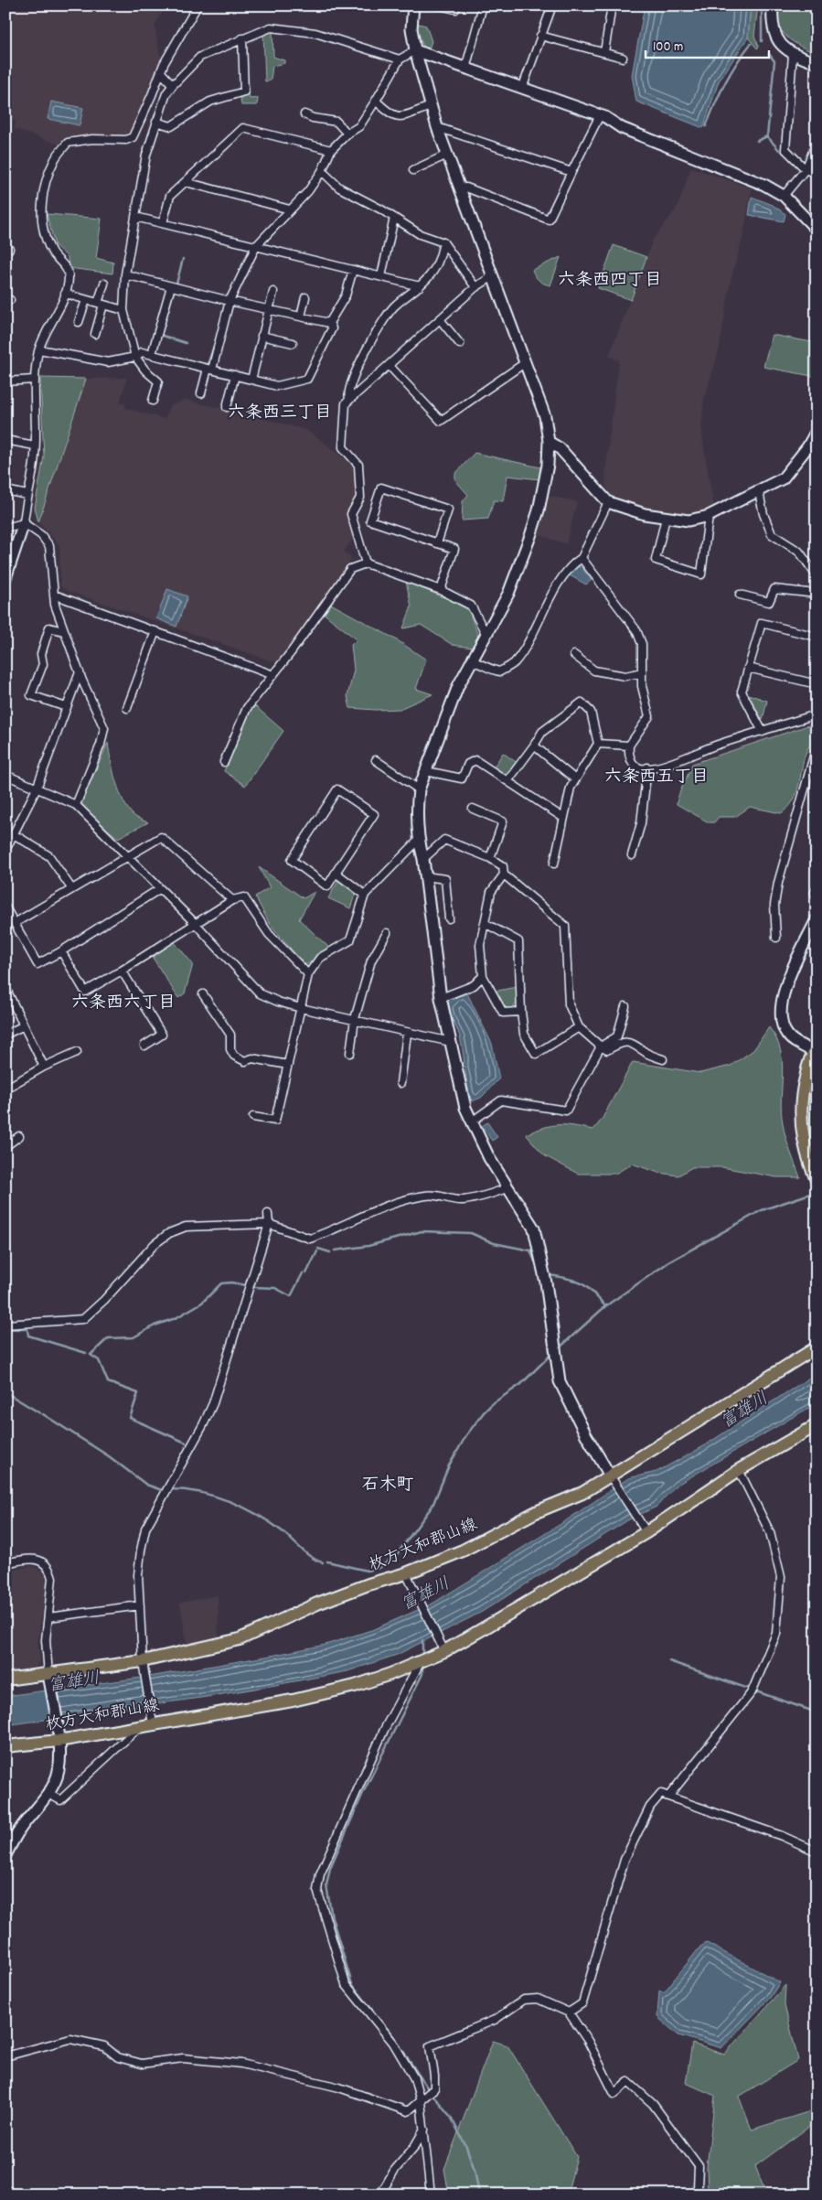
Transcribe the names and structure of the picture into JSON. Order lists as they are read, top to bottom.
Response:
{
  "streets": {
    "main road": ["枚方大和郡山線"]
  },
  "districts": [
    "六条西四丁目",
    "六条西三丁目",
    "六条西五丁目",
    "六条西六丁目",
    "石木町"
  ],
  "water": ["富雄川"],
  "scale_bar": "100 m"
}
